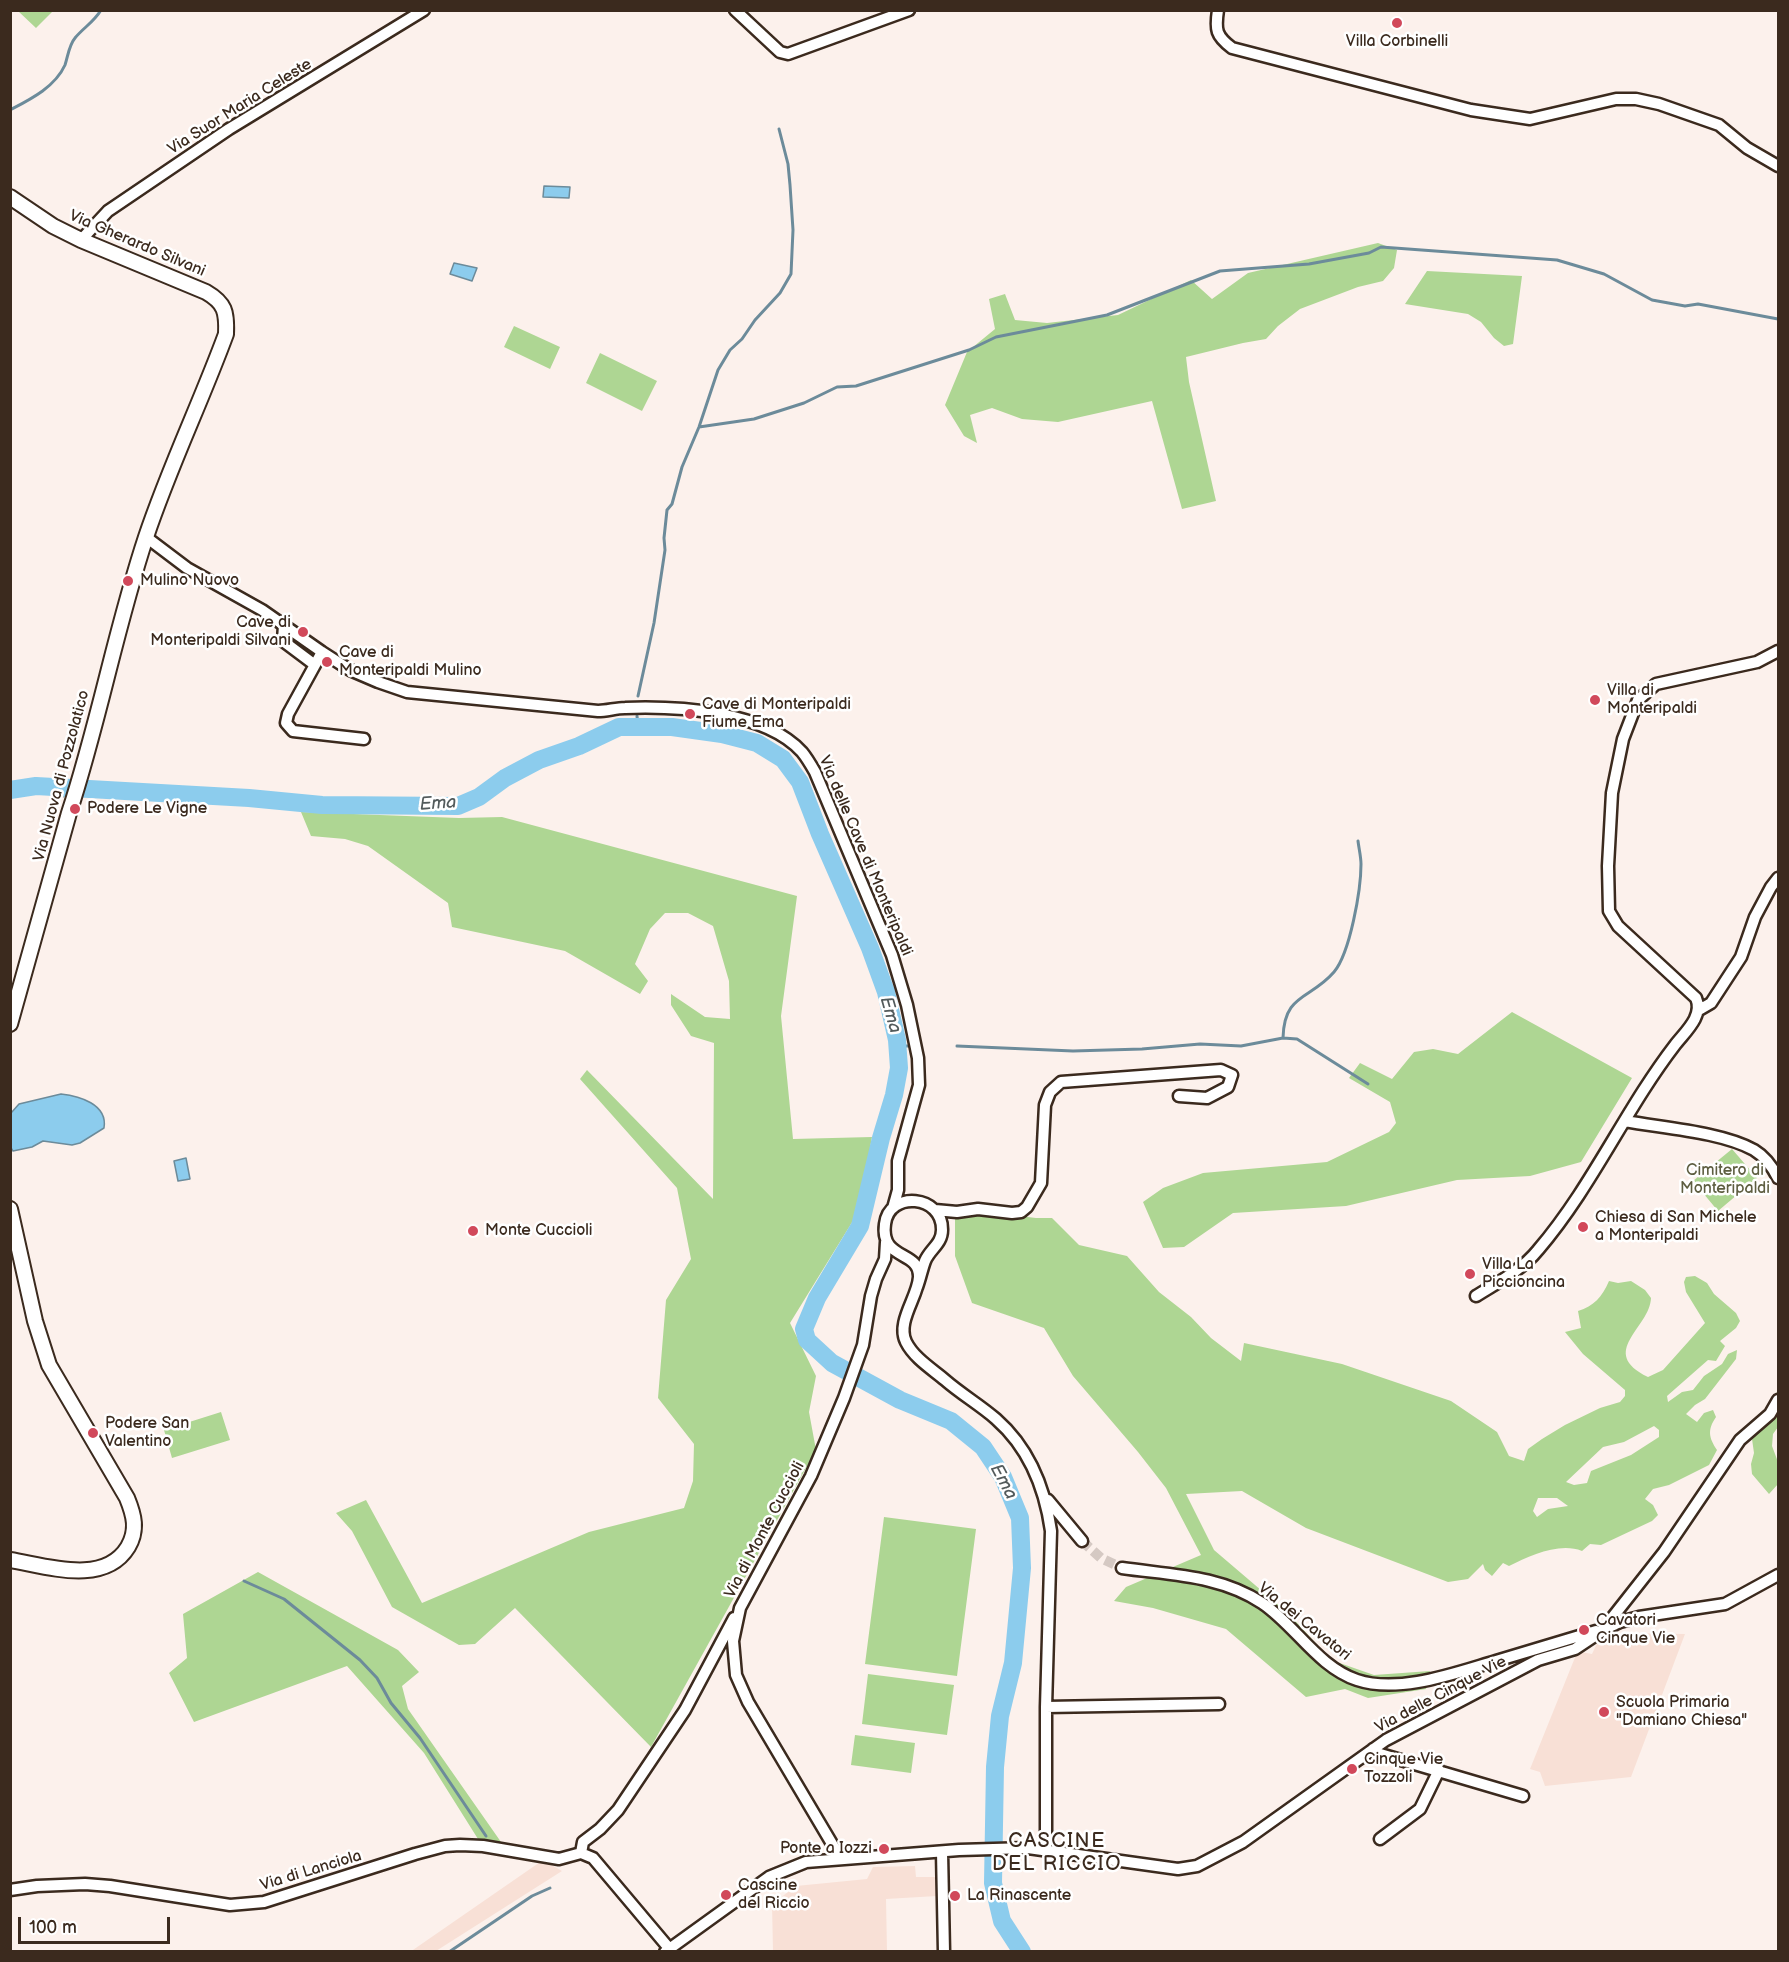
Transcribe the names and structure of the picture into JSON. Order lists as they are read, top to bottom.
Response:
{
  "streets": {
    "main road": ["Via Gherardo Silvani", "Via Nuova di Pozzolatico"],
    "street": [
      "Via Suor Maria Celeste",
      "Via delle Cave di Monteripaldi",
      "Via di Monte Cuccioli",
      "Via dei Cavatori",
      "Via delle Cinque Vie",
      "Via di Lanciola"
    ]
  },
  "crossings": [
    ["Via Suor Maria Celeste", "Via Gherardo Silvani"],
    ["Via Gherardo Silvani", "Via Nuova di Pozzolatico"],
    ["Via Gherardo Silvani", "Via delle Cave di Monteripaldi"],
    ["Via Nuova di Pozzolatico", "Via delle Cave di Monteripaldi"],
    ["Via delle Cave di Monteripaldi", "Via di Monte Cuccioli"],
    ["Via di Monte Cuccioli", "Via delle Cinque Vie"],
    ["Via dei Cavatori", "Via delle Cinque Vie"]
  ],
  "districts": ["CASCINE DEL RICCIO"],
  "water": ["Ema"],
  "parks": ["Cimitero di Monteripaldi"],
  "places": [
    "Villa Corbinelli",
    "Mulino Nuovo",
    "Cave di Monteripaldi Silvani",
    "Cave di Monteripaldi Mulino",
    "Villa di Monteripaldi",
    "Cave di Monteripaldi Fiume Ema",
    "Podere Le Vigne",
    "Chiesa di San Michele a Monteripaldi",
    "Monte Cuccioli",
    "Villa La Piccioncina",
    "Podere San Valentino",
    "Cavatori Cinque Vie",
    "Scuola Primaria \"Damiano Chiesa\"",
    "Cinque Vie Tozzoli",
    "Ponte a Iozzi",
    "Cascine del Riccio",
    "La Rinascente"
  ],
  "scale_bar": "100 m"
}
